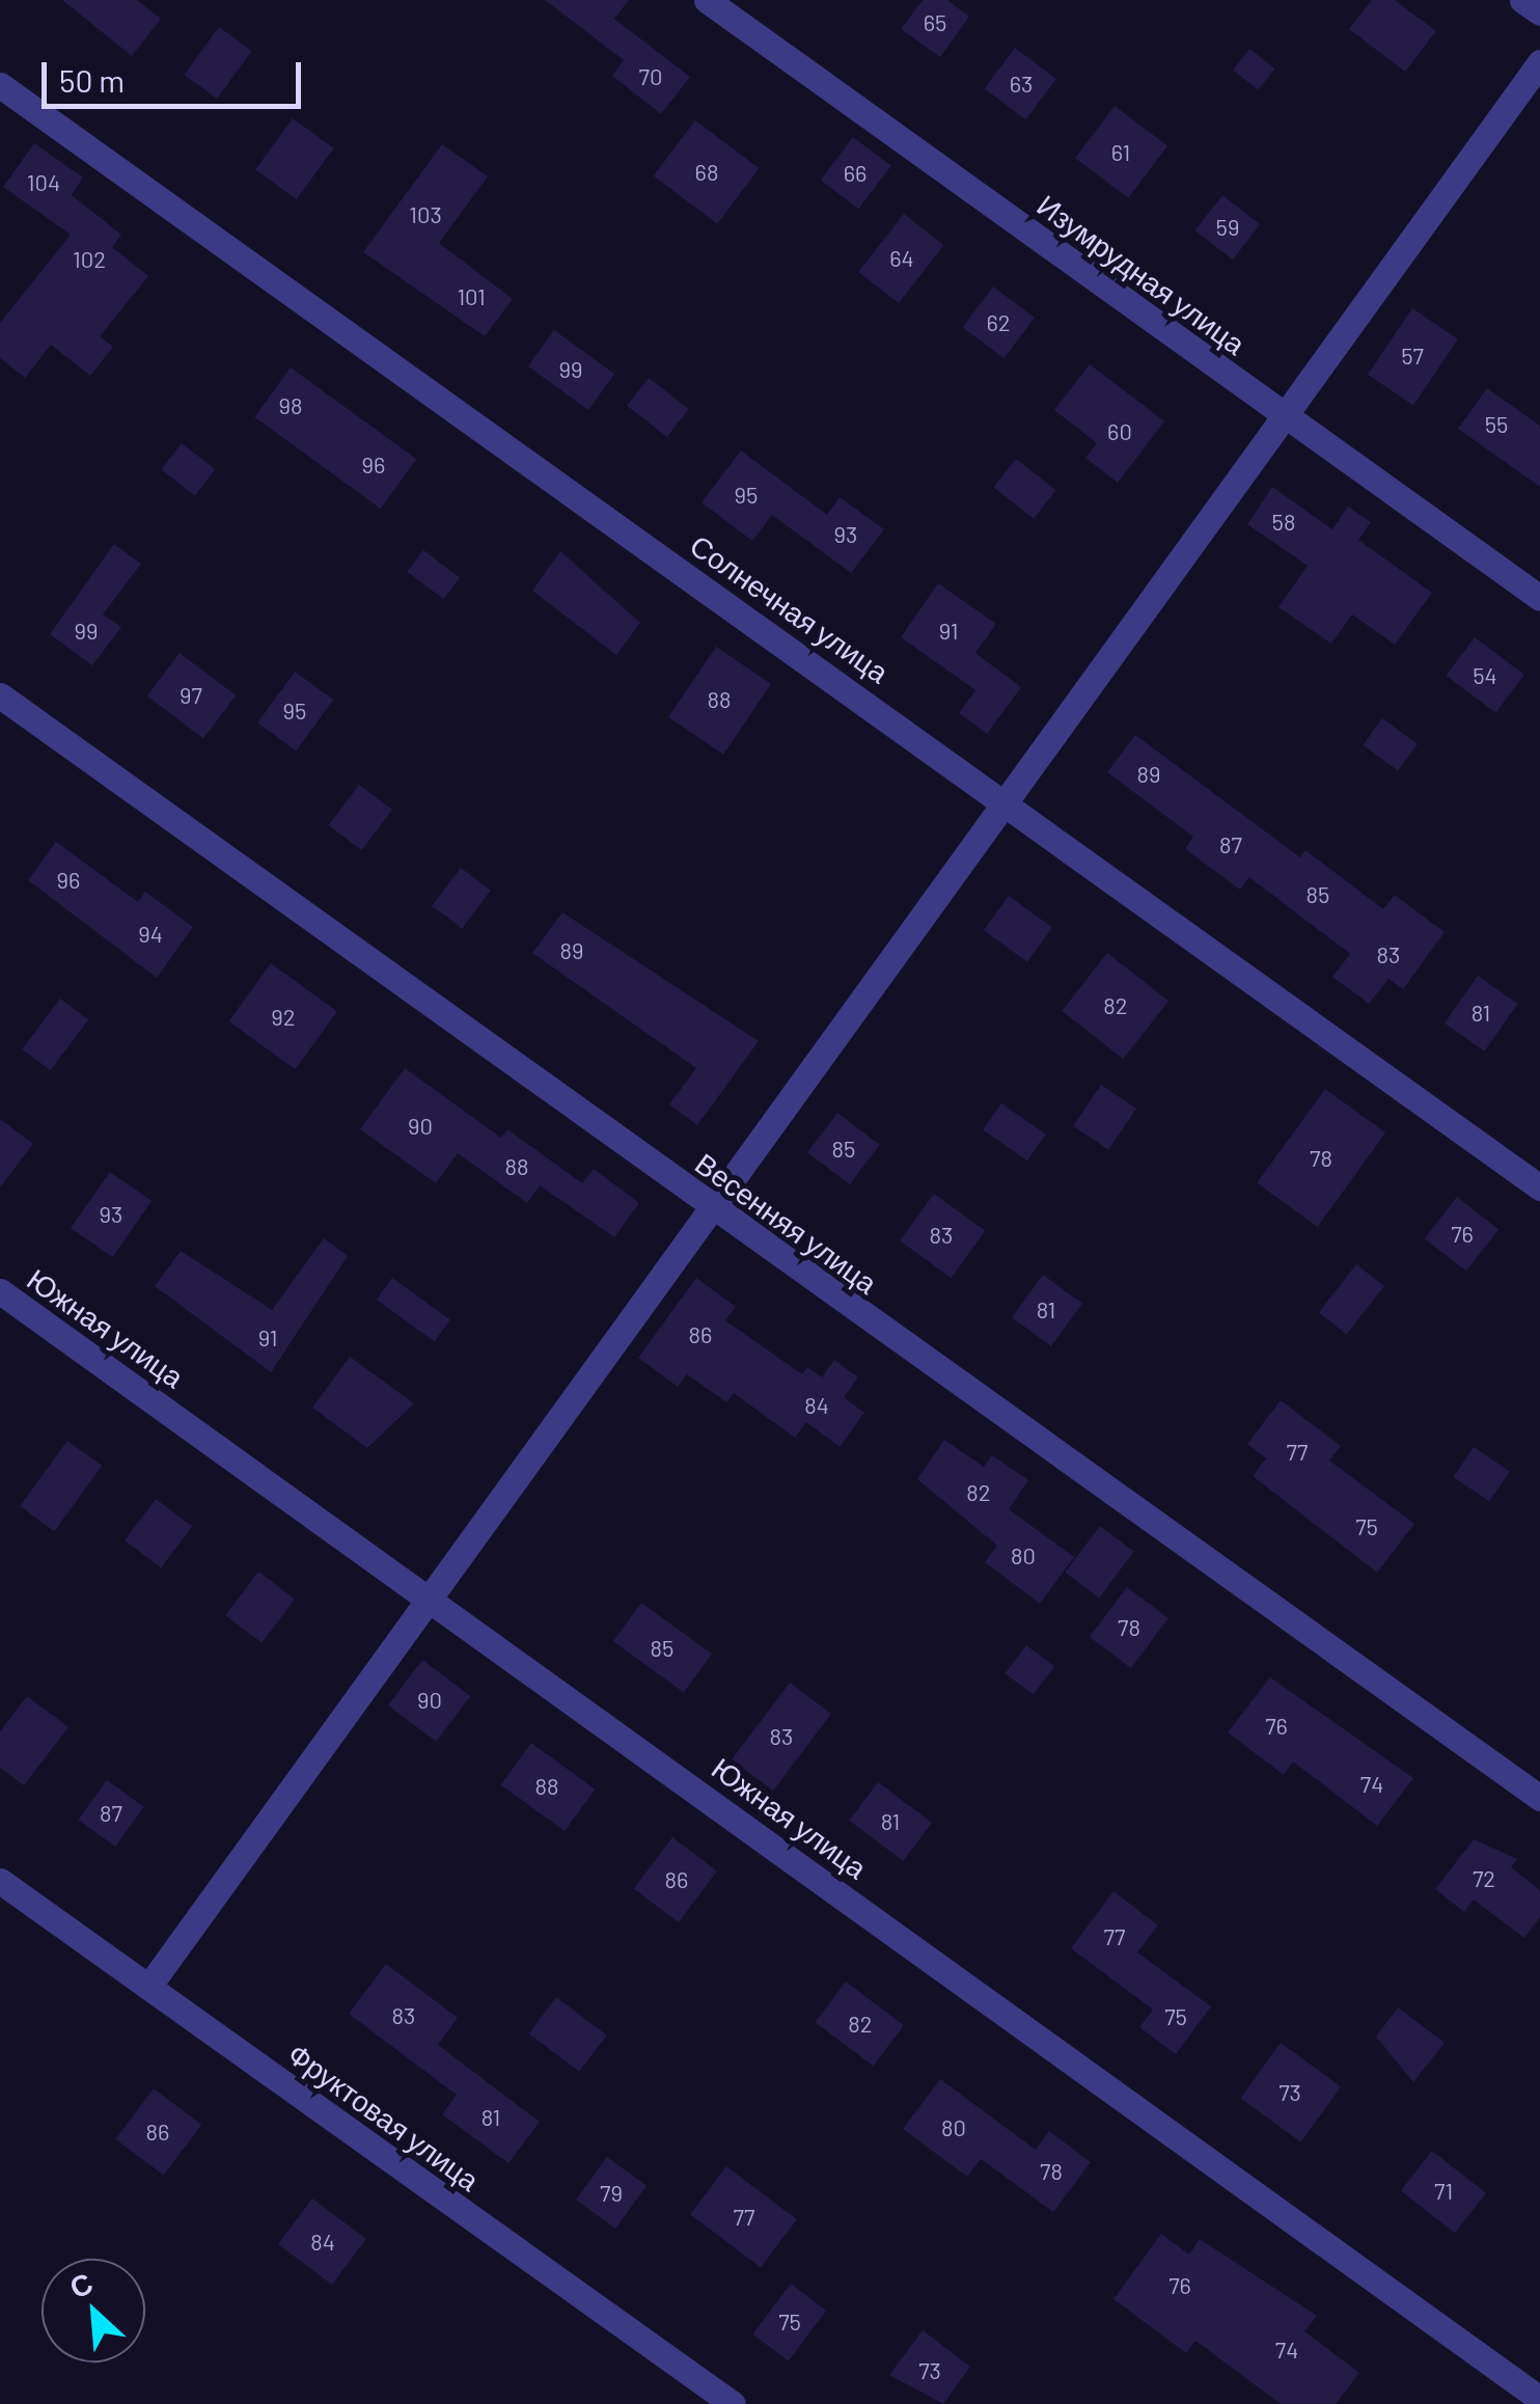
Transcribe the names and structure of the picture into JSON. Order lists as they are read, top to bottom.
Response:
{
  "streets": {
    "street": [
      "Изумрудная улица",
      "Солнечная улица",
      "Весенняя улица",
      "Южная улица",
      "Фруктовая улица"
    ]
  },
  "house_numbers": [
    "65",
    "70",
    "63",
    "61",
    "68",
    "66",
    "104",
    "103",
    "59",
    "64",
    "102",
    "101",
    "62",
    "57",
    "99",
    "98",
    "55",
    "60",
    "96",
    "95",
    "58",
    "93",
    "99",
    "91",
    "54",
    "97",
    "88",
    "95",
    "89",
    "87",
    "96",
    "85",
    "94",
    "89",
    "83",
    "82",
    "81",
    "92",
    "90",
    "85",
    "78",
    "88",
    "93",
    "76",
    "83",
    "81",
    "86",
    "91",
    "84",
    "77",
    "82",
    "75",
    "80",
    "78",
    "85",
    "90",
    "76",
    "83",
    "74",
    "88",
    "87",
    "81",
    "72",
    "86",
    "77",
    "83",
    "75",
    "82",
    "73",
    "81",
    "80",
    "86",
    "78",
    "71",
    "79",
    "77",
    "84",
    "76",
    "75",
    "74",
    "73"
  ],
  "scale_bar": "50 m",
  "north": "top left"
}
